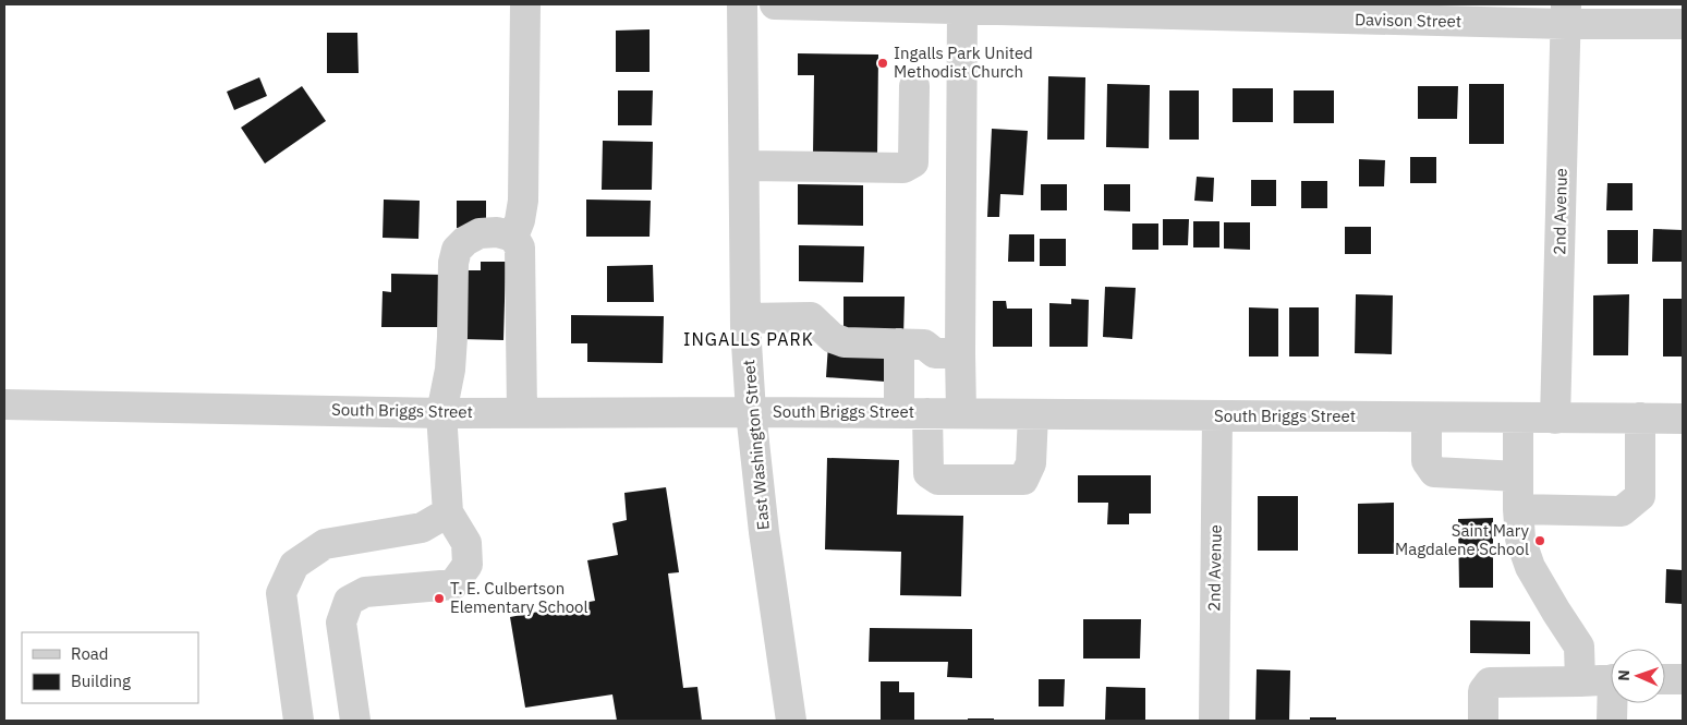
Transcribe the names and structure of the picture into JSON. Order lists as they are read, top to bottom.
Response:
{
  "streets": {
    "street": [
      "Davison Street",
      "2nd Avenue",
      "South Briggs Street",
      "East Washington Street"
    ]
  },
  "crossings": [
    ["Davison Street", "2nd Avenue"],
    ["2nd Avenue", "South Briggs Street"],
    ["South Briggs Street", "East Washington Street"]
  ],
  "districts": ["INGALLS PARK"],
  "places": ["Ingalls Park United Methodist Church", "Saint Mary Magdalene School", "T. E. Culbertson Elementary School"],
  "legend": ["Road", "Building"],
  "north": "left"
}
